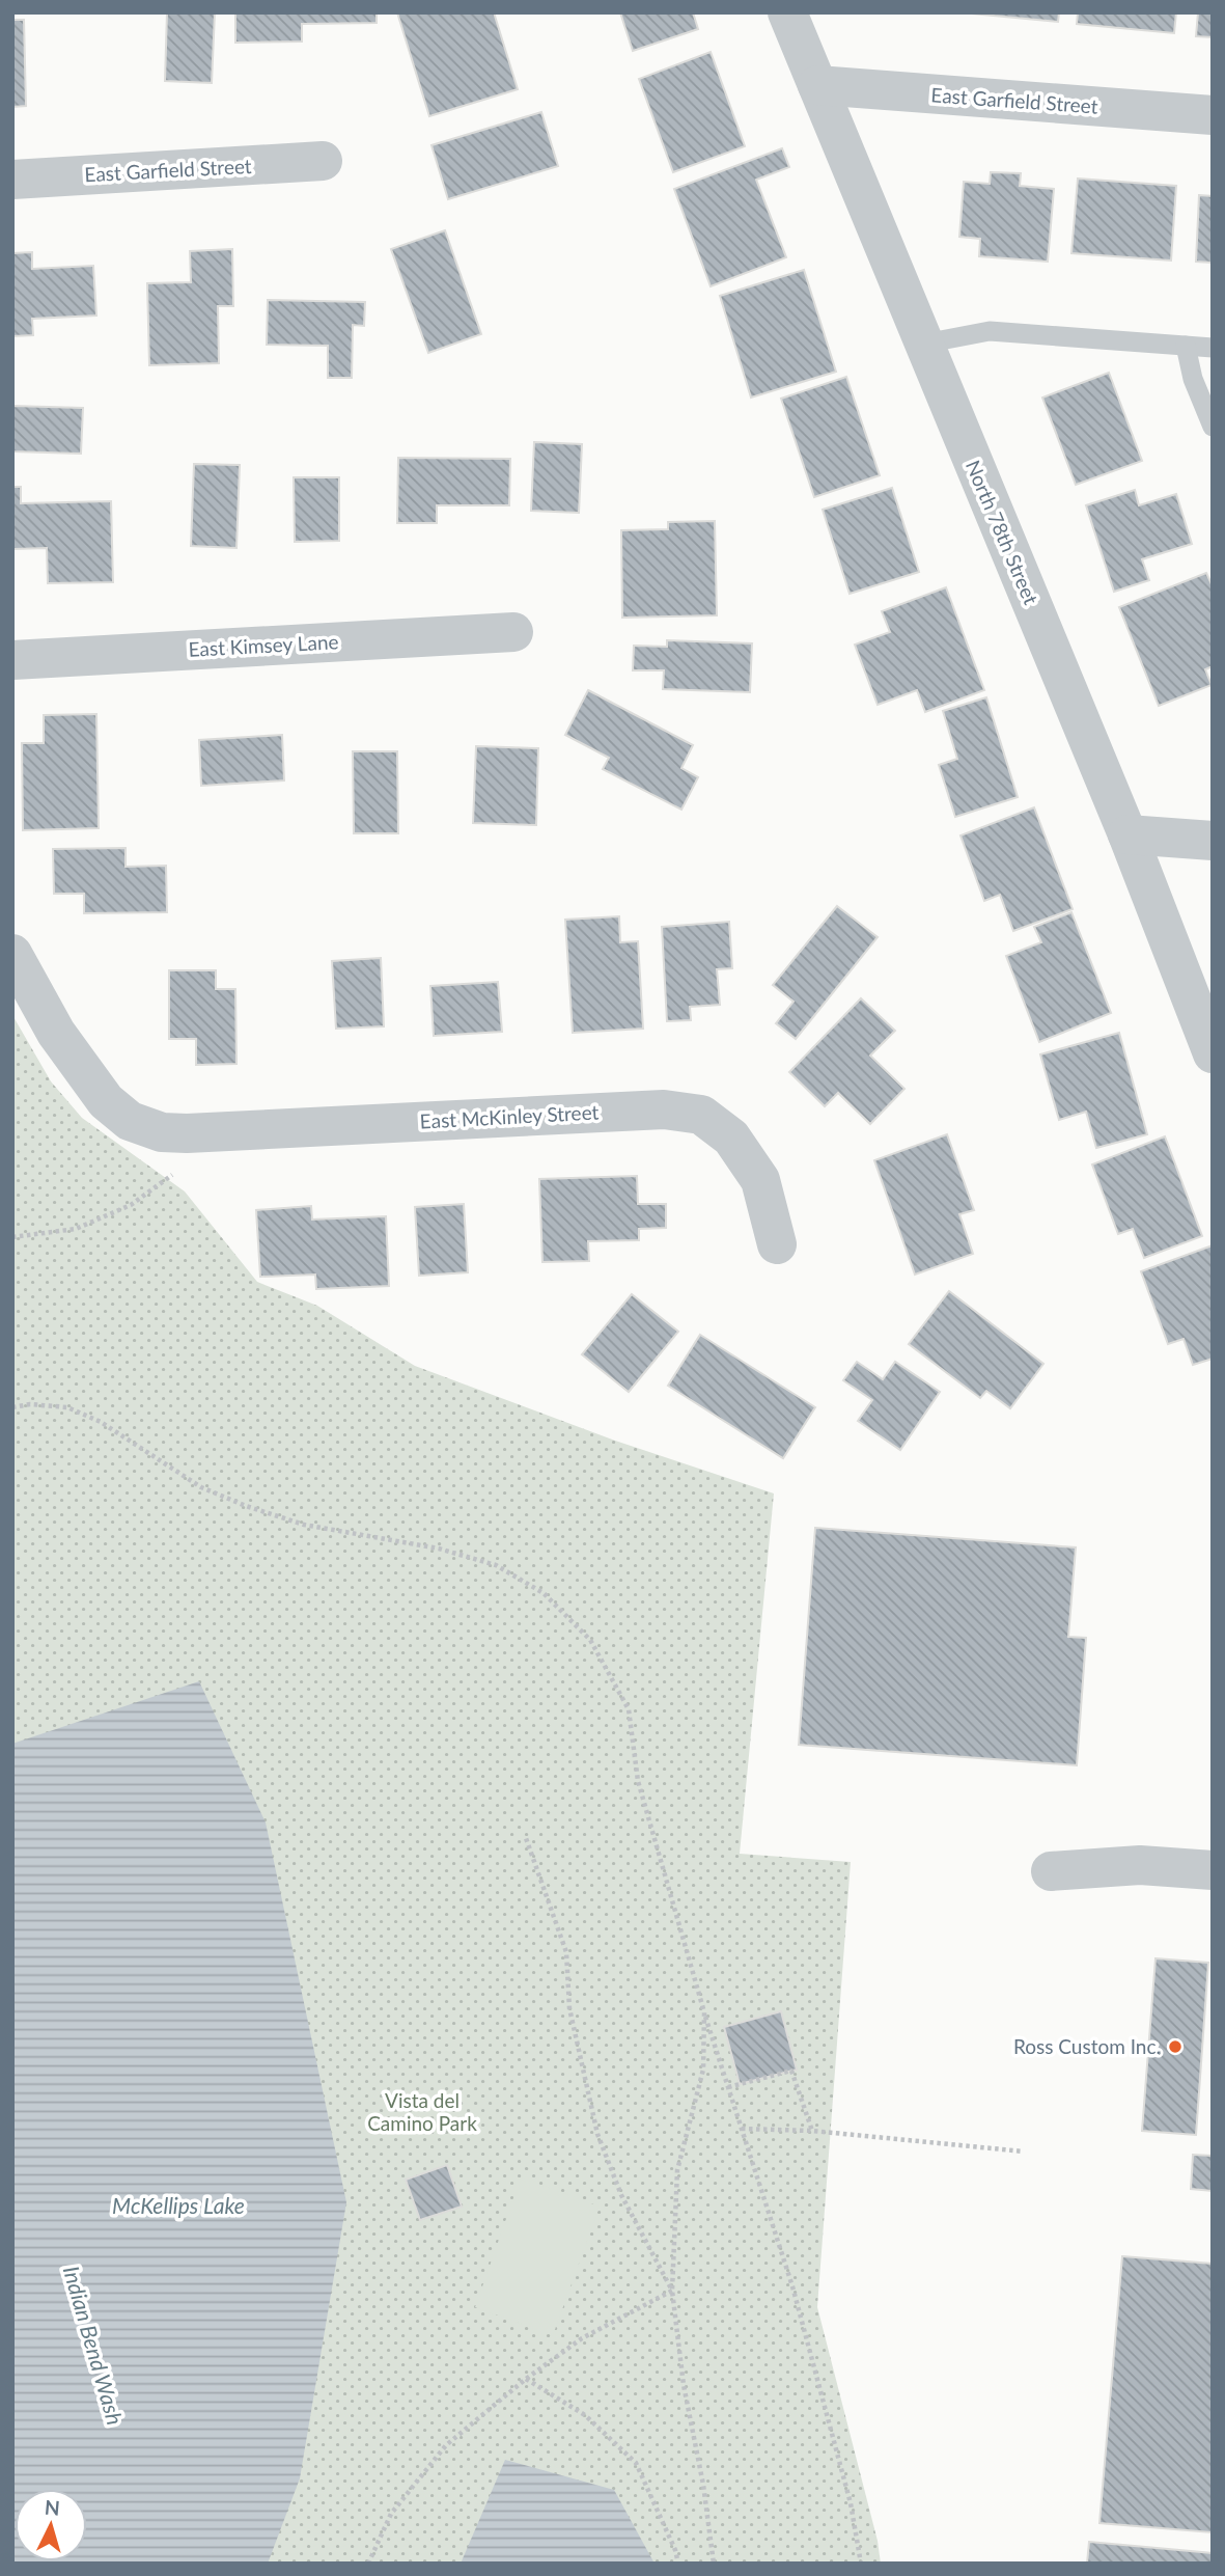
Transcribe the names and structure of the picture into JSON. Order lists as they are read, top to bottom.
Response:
{
  "streets": {
    "street": [
      "East Garfield Street",
      "North 78th Street",
      "East Kimsey Lane",
      "East McKinley Street"
    ]
  },
  "crossings": [
    ["East Garfield Street", "North 78th Street"]
  ],
  "water": ["McKellips Lake", "Indian Bend Wash"],
  "parks": ["Vista del Camino Park"],
  "places": ["Ross Custom Inc."],
  "north": "top"
}
